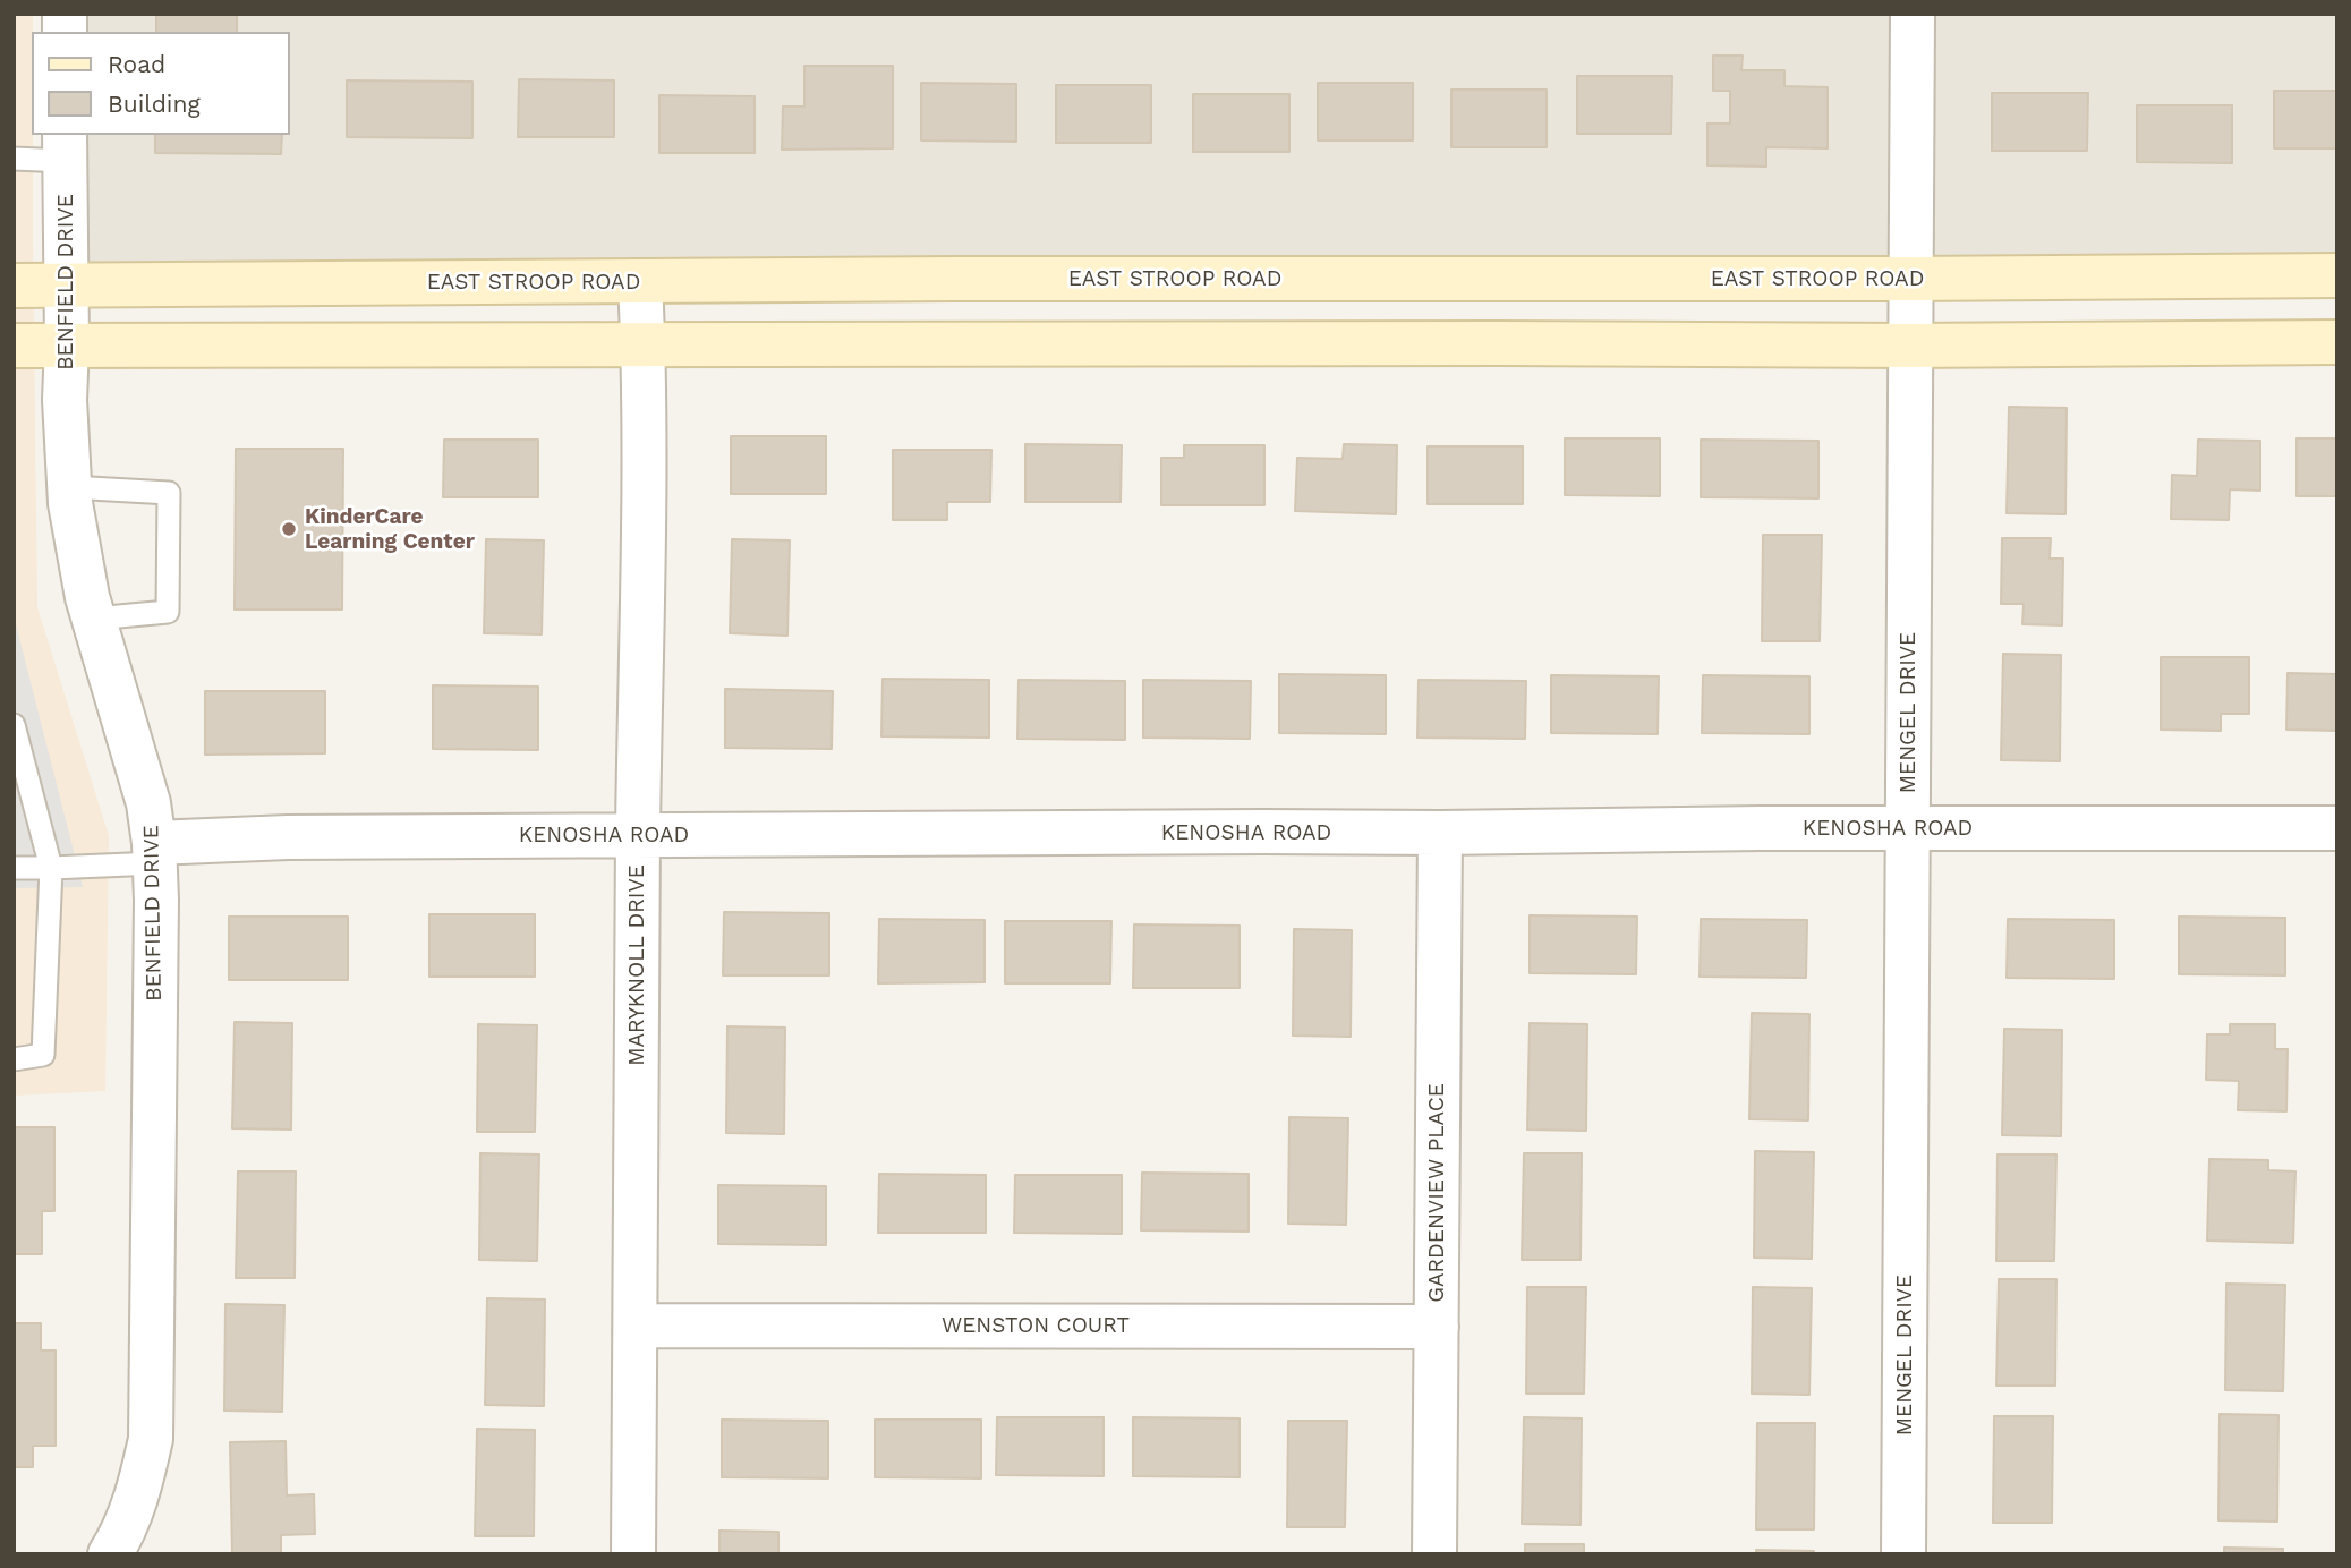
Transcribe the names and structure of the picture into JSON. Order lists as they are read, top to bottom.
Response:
{
  "streets": {
    "main road": ["EAST STROOP ROAD"],
    "street": [
      "BENFIELD DRIVE",
      "MENGEL DRIVE",
      "KENOSHA ROAD",
      "MARYKNOLL DRIVE",
      "GARDENVIEW PLACE",
      "WENSTON COURT"
    ]
  },
  "crossings": [
    ["EAST STROOP ROAD", "BENFIELD DRIVE"],
    ["EAST STROOP ROAD", "MENGEL DRIVE"],
    ["EAST STROOP ROAD", "MARYKNOLL DRIVE"],
    ["BENFIELD DRIVE", "KENOSHA ROAD"],
    ["MENGEL DRIVE", "KENOSHA ROAD"],
    ["KENOSHA ROAD", "MARYKNOLL DRIVE"],
    ["KENOSHA ROAD", "GARDENVIEW PLACE"],
    ["MARYKNOLL DRIVE", "WENSTON COURT"],
    ["GARDENVIEW PLACE", "WENSTON COURT"]
  ],
  "places": ["KinderCare Learning Center"],
  "legend": ["Road", "Building"]
}
